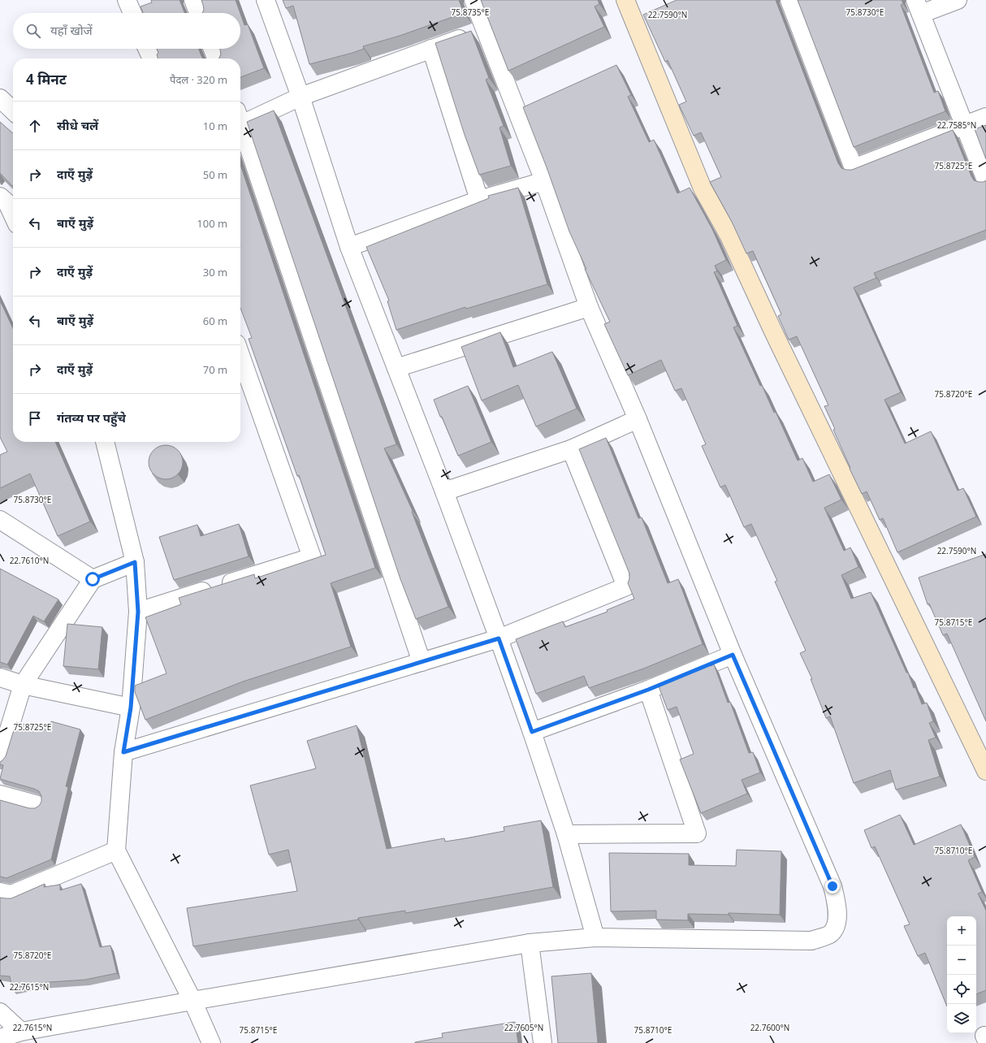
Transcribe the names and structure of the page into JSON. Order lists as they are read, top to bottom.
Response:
{
  "page": {
    "search": "यहाँ खोजें",
    "heading": ["4 मिनट", "पैदल · 320 m"],
    "list": [
      ["सीधे चलें", "10 m"],
      ["दाएँ मुड़ें", "50 m"],
      ["बाएँ मुड़ें", "100 m"],
      ["दाएँ मुड़ें", "30 m"],
      ["बाएँ मुड़ें", "60 m"],
      ["दाएँ मुड़ें", "70 m"],
      "गंतव्य पर पहुँचे"
    ],
    "map_buttons": ["+", "−"]
  },
  "coordinates": [
    "75.8735°E",
    "75.8730°E",
    "22.7590°N",
    "22.7585°N",
    "75.8725°E",
    "75.8720°E",
    "22.7610°N",
    "75.8715°E",
    "75.8710°E",
    "22.7615°N",
    "22.7605°N",
    "22.7600°N"
  ]
}
